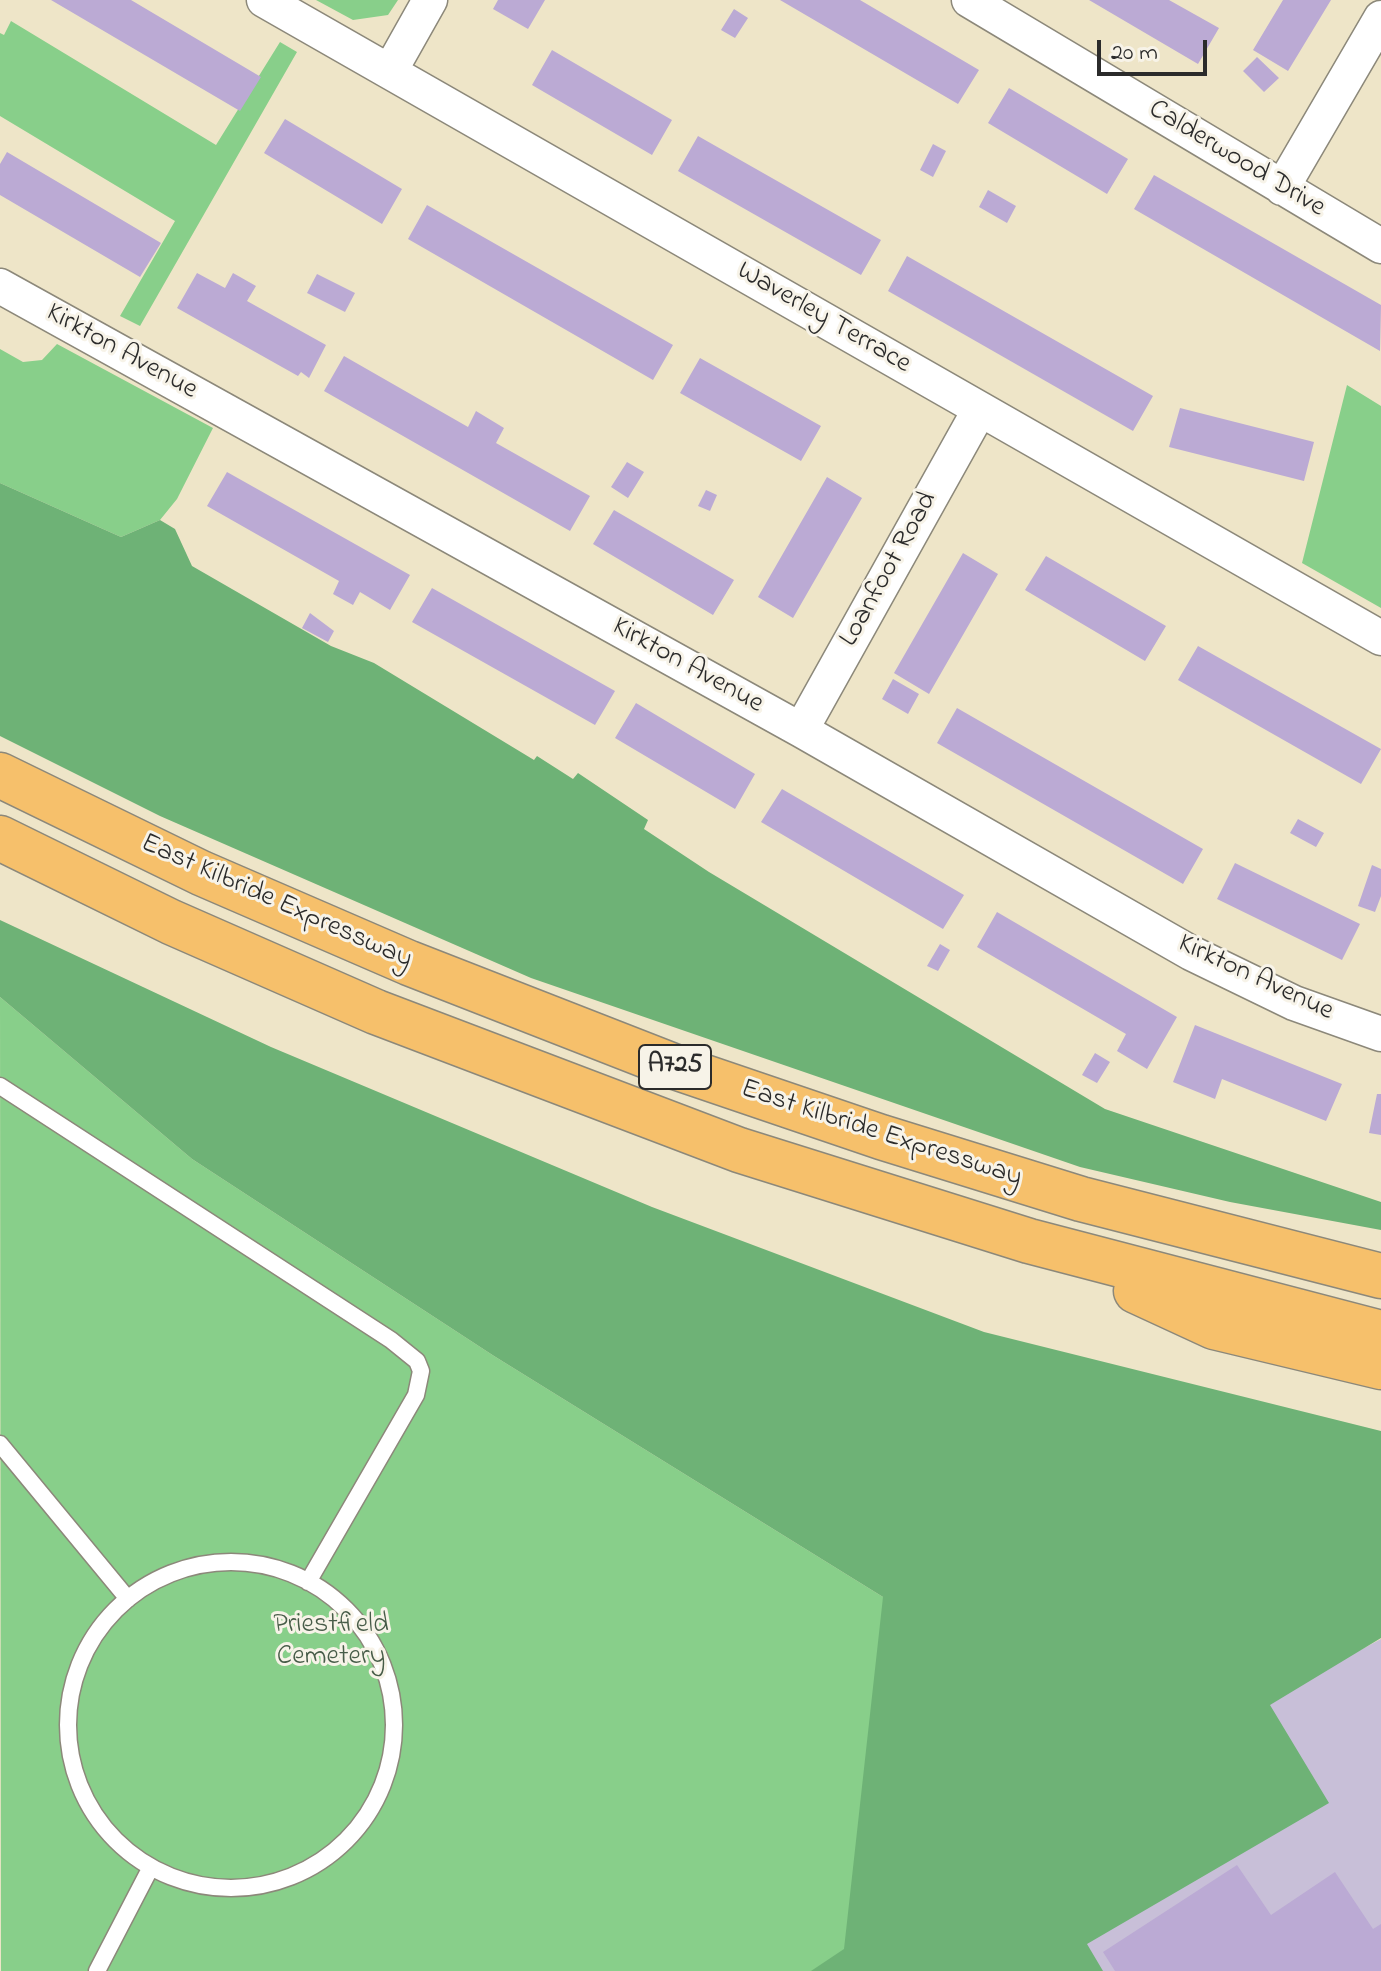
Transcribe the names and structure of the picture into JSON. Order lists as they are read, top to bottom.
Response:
{
  "streets": {
    "highway": ["East Kilbride Expressway", "A725"],
    "street": [
      "Calderwood Drive",
      "Waverley Terrace",
      "Kirkton Avenue",
      "Loanfoot Road"
    ]
  },
  "crossings": [
    ["Waverley Terrace", "Loanfoot Road"],
    ["Kirkton Avenue", "Loanfoot Road"],
    ["East Kilbride Expressway", "A725"]
  ],
  "parks": ["Priestfield Cemetery"],
  "scale_bar": "20 m"
}
